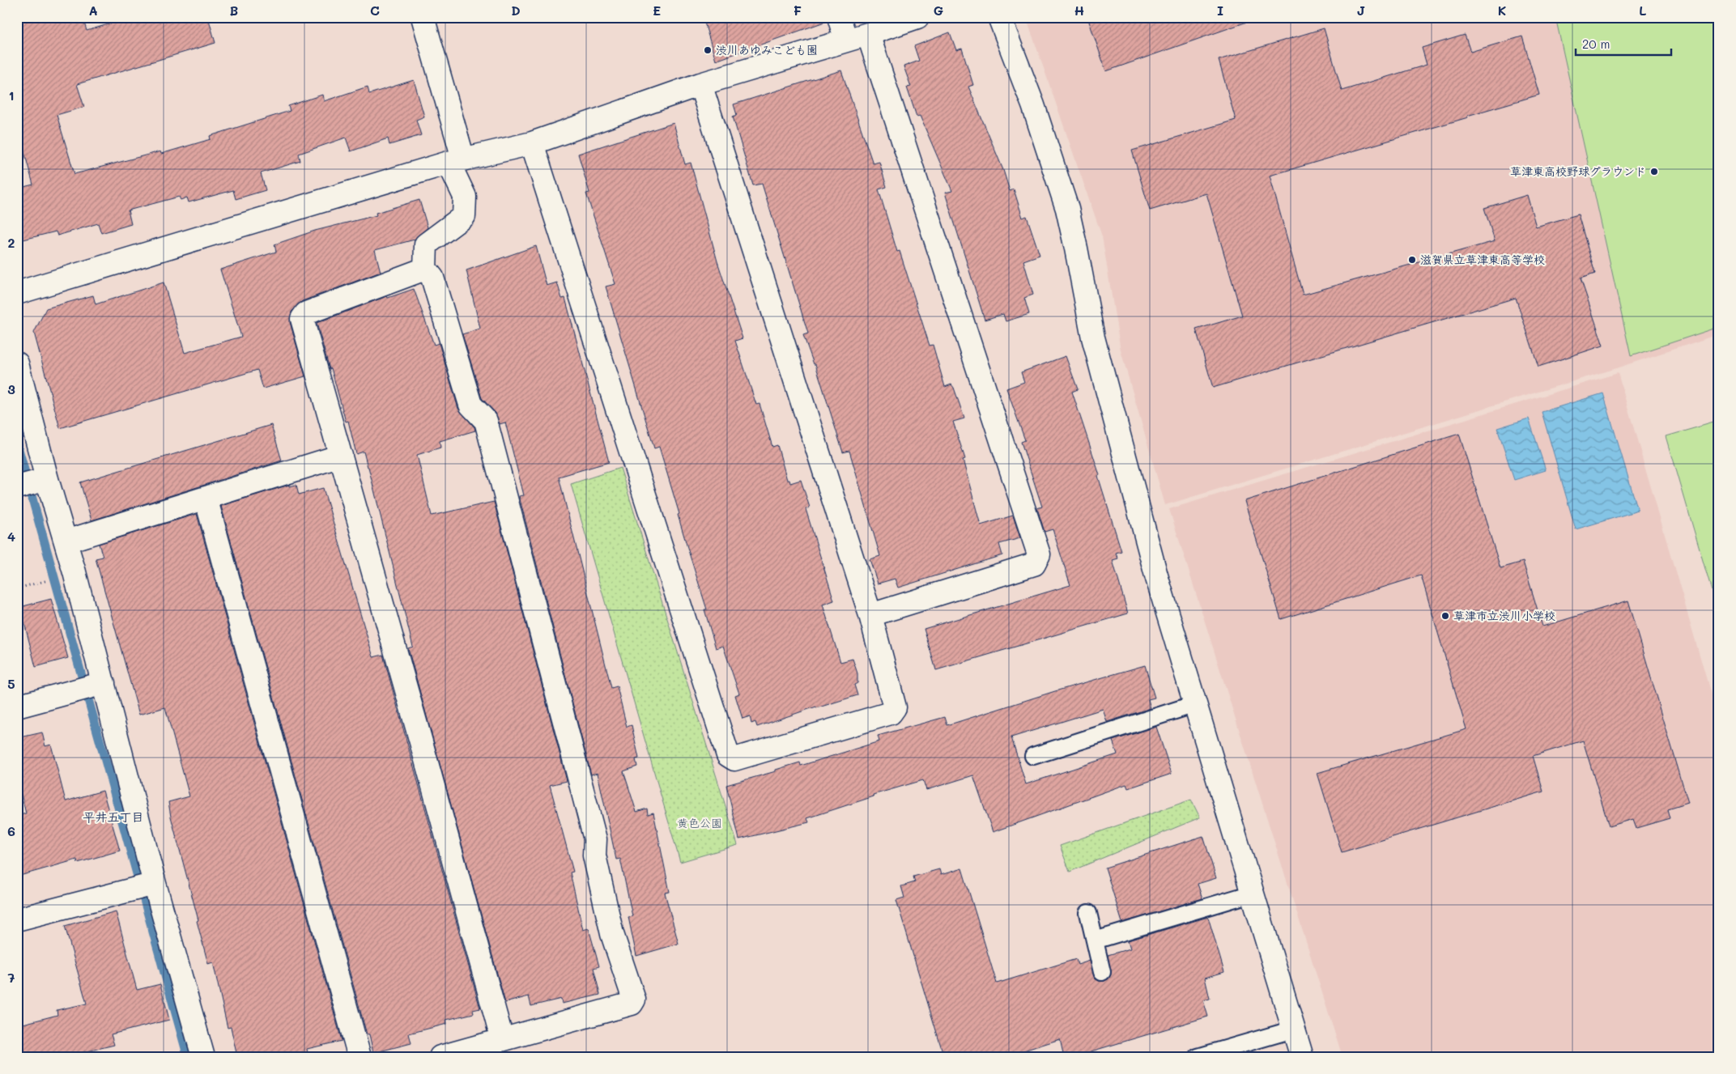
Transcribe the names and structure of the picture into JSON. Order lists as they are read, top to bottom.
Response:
{
  "districts": ["平井五丁目"],
  "parks": ["黄色公園"],
  "places": [
    "渋川あゆみこども園",
    "草津東高校野球グラウンド",
    "滋賀県立草津東高等学校",
    "草津市立渋川小学校"
  ],
  "scale_bar": "20 m",
  "grid": {
    "columns": [
      "A",
      "B",
      "C",
      "D",
      "E",
      "F",
      "G",
      "H",
      "I",
      "J",
      "K",
      "L"
    ],
    "rows": [
      "1",
      "2",
      "3",
      "4",
      "5",
      "6",
      "7"
    ]
  }
}
